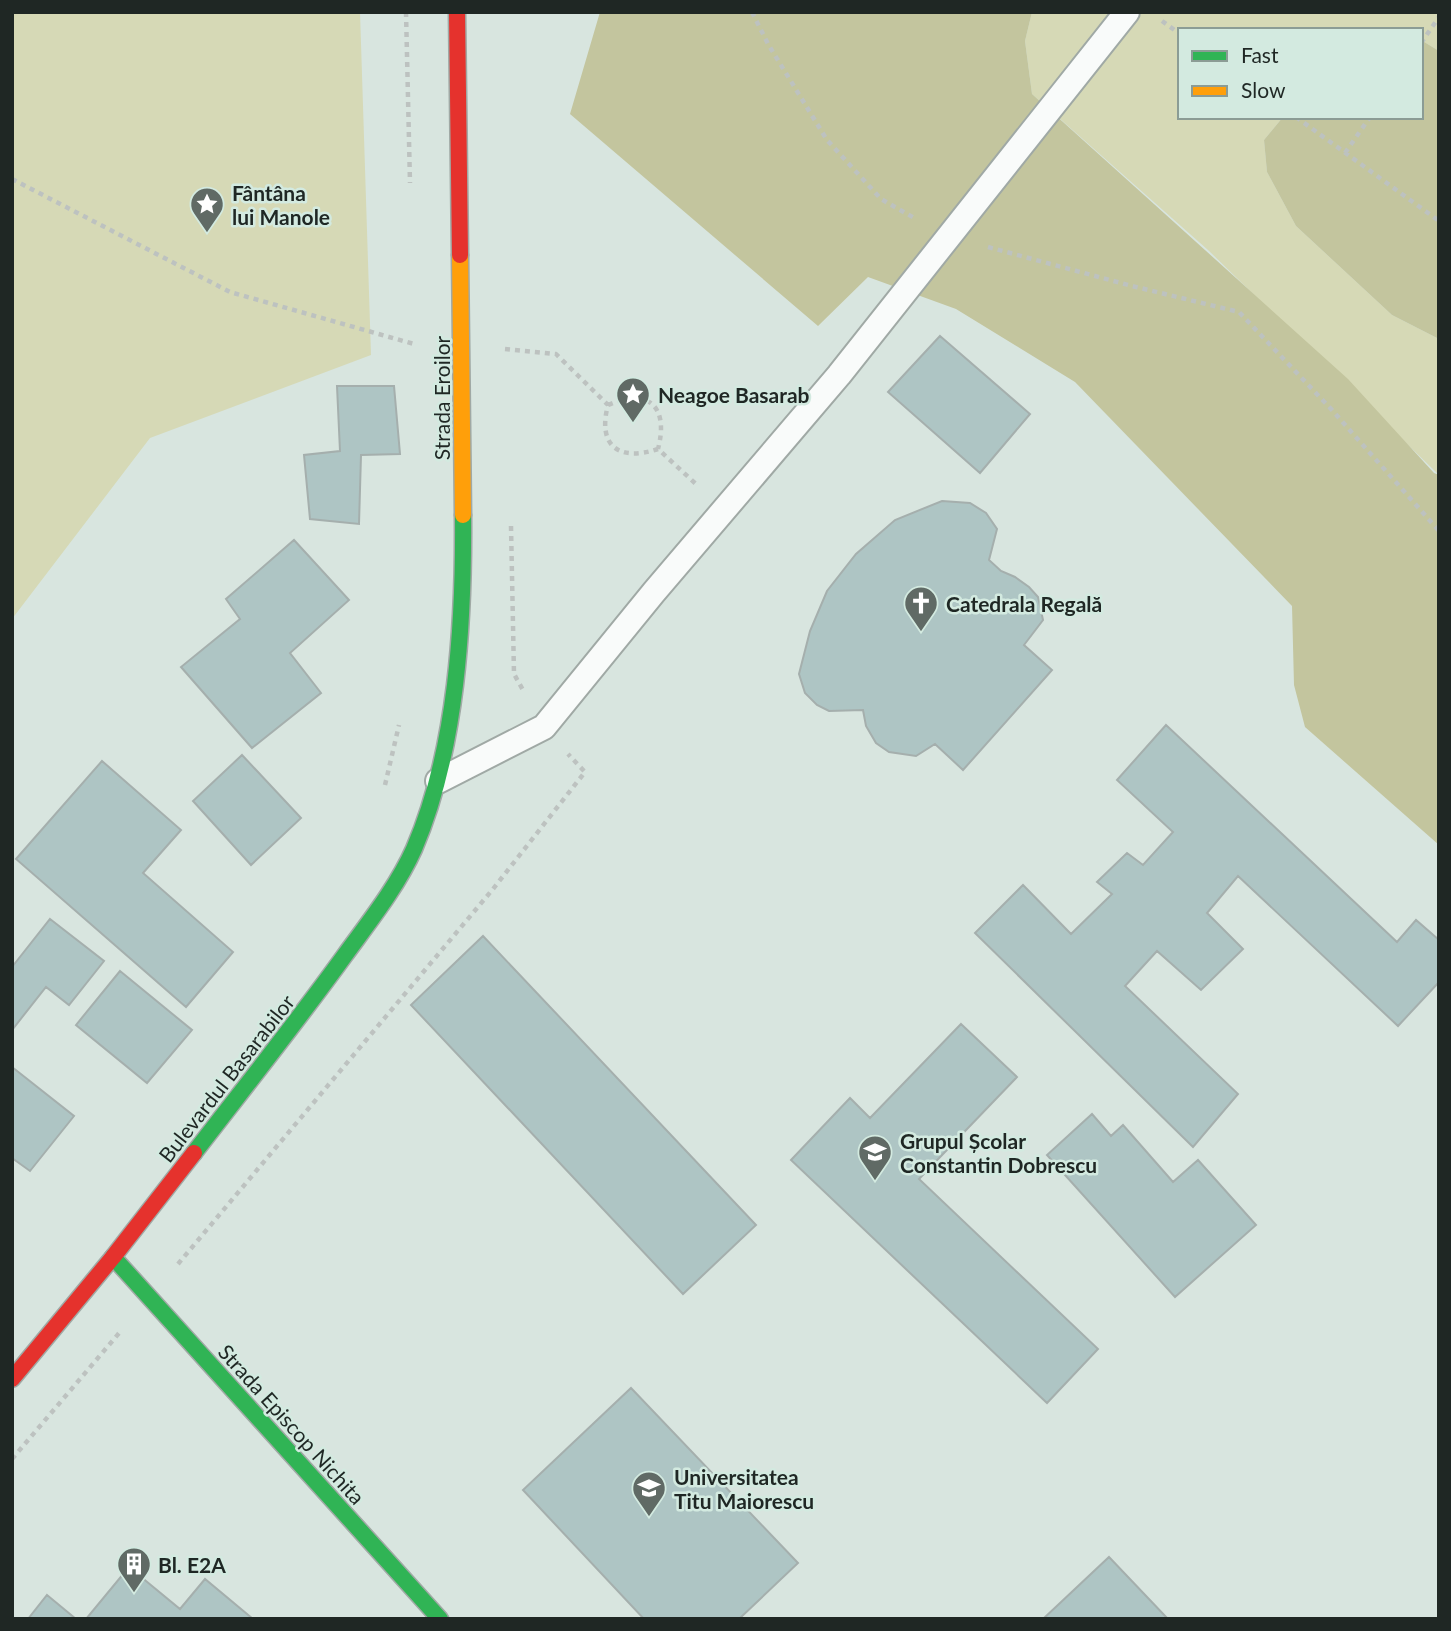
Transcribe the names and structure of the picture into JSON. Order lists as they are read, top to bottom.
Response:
{
  "streets": {
    "main road": ["Strada Eroilor", "Bulevardul Basarabilor", "Strada Episcop Nichita"]
  },
  "crossings": [
    ["Strada Eroilor", "Bulevardul Basarabilor"],
    ["Bulevardul Basarabilor", "Strada Episcop Nichita"]
  ],
  "places": {
    "place": ["Fântâna lui Manole", "Neagoe Basarab"],
    "church": ["Catedrala Regală"],
    "school or university": ["Grupul Școlar Constantin Dobrescu", "Universitatea Titu Maiorescu"],
    "building": ["Bl. E2A"]
  },
  "legend": ["Fast", "Slow"]
}
